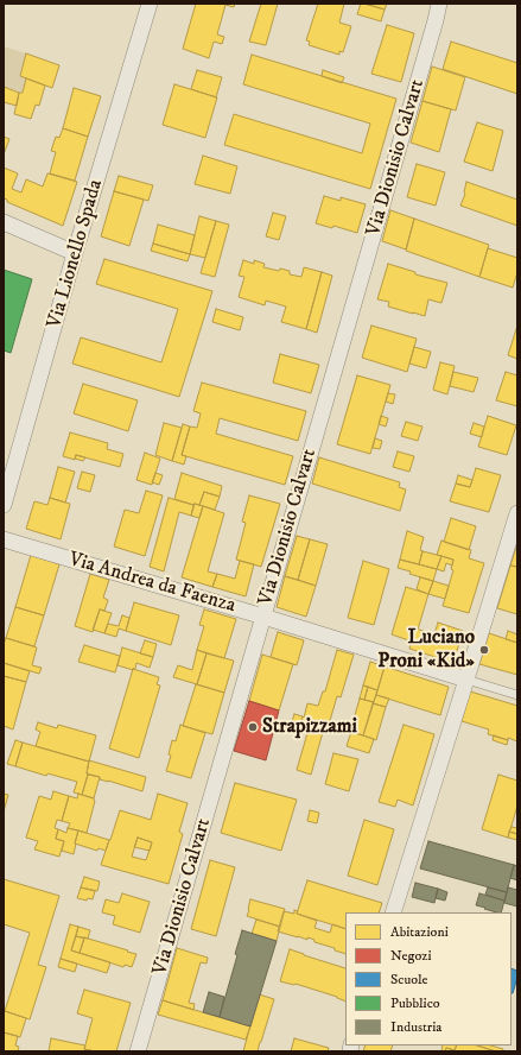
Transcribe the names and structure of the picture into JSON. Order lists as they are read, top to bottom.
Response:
{
  "streets": {
    "street": ["Via Dionisio Calvart", "Via Lionello Spada", "Via Andrea da Faenza"]
  },
  "crossings": [
    ["Via Dionisio Calvart", "Via Andrea da Faenza"]
  ],
  "places": ["Luciano Proni «Kid»", "Strapizzami"],
  "legend": [
    "Abitazioni",
    "Negozi",
    "Scuole",
    "Pubblico",
    "Industria"
  ]
}
